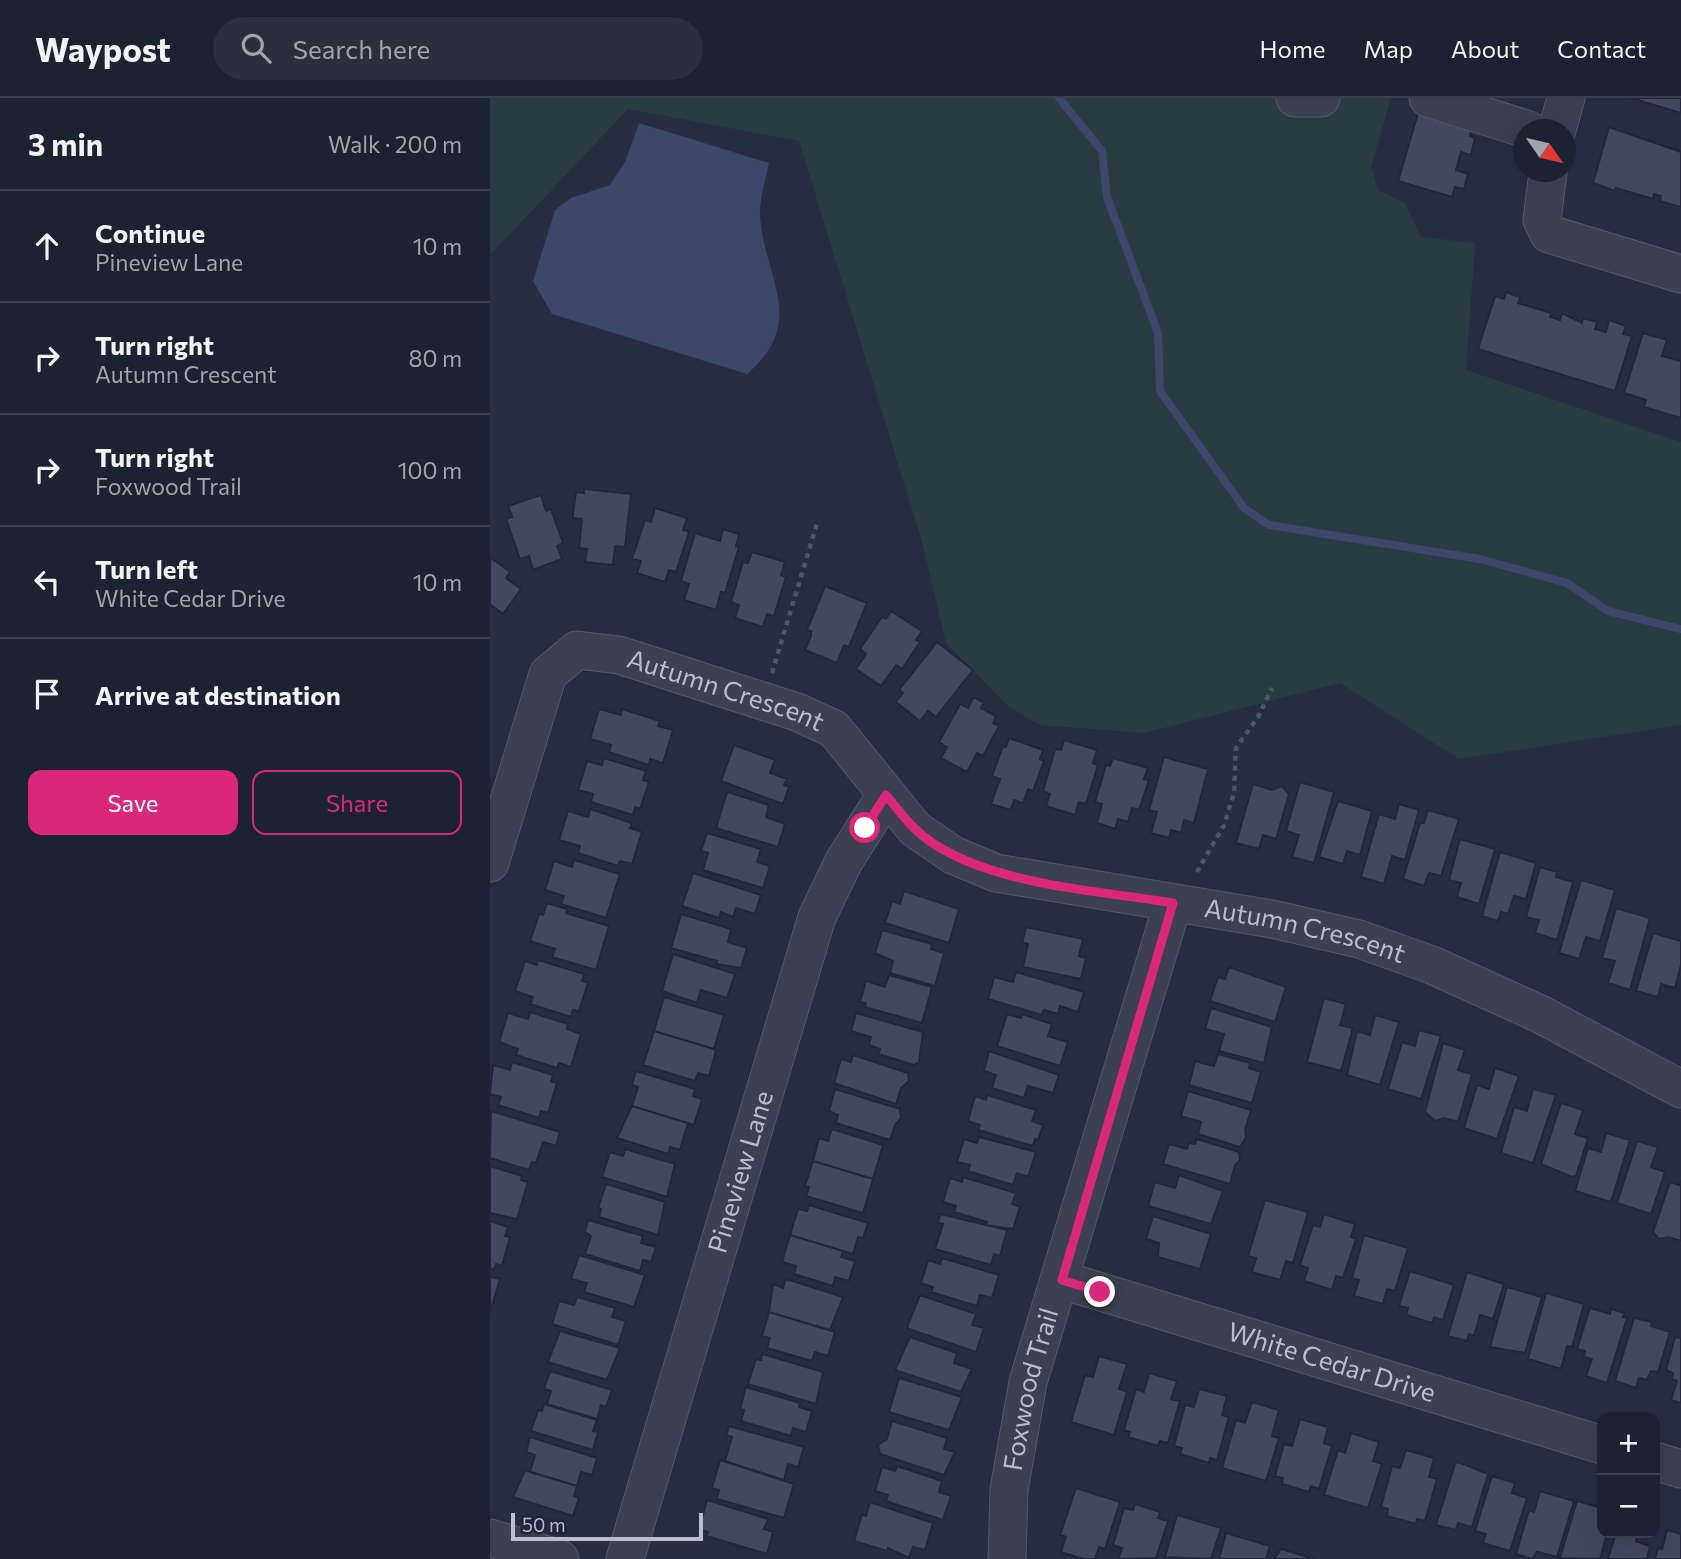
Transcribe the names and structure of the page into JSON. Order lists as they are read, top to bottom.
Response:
{
  "streets": {
    "street": [
      "Autumn Crescent",
      "Pineview Lane",
      "White Cedar Drive",
      "Foxwood Trail"
    ]
  },
  "crossings": [
    ["Autumn Crescent", "Pineview Lane"],
    ["Autumn Crescent", "Foxwood Trail"],
    ["White Cedar Drive", "Foxwood Trail"]
  ],
  "scale_bar": "50 m",
  "north": "bottom right",
  "page": {
    "header": "Waypost",
    "search": "Search here",
    "nav": [
      "Home",
      "Map",
      "About",
      "Contact"
    ],
    "heading": ["3 min", "Walk · 200 m"],
    "list": [
      ["Continue", "Pineview Lane", "10 m"],
      ["Turn right", "Autumn Crescent", "80 m"],
      ["Turn right", "Foxwood Trail", "100 m"],
      ["Turn left", "White Cedar Drive", "10 m"],
      "Arrive at destination"
    ],
    "buttons": ["Save", "Share"],
    "map_buttons": ["+", "−"],
    "scale": "50 m"
  }
}
